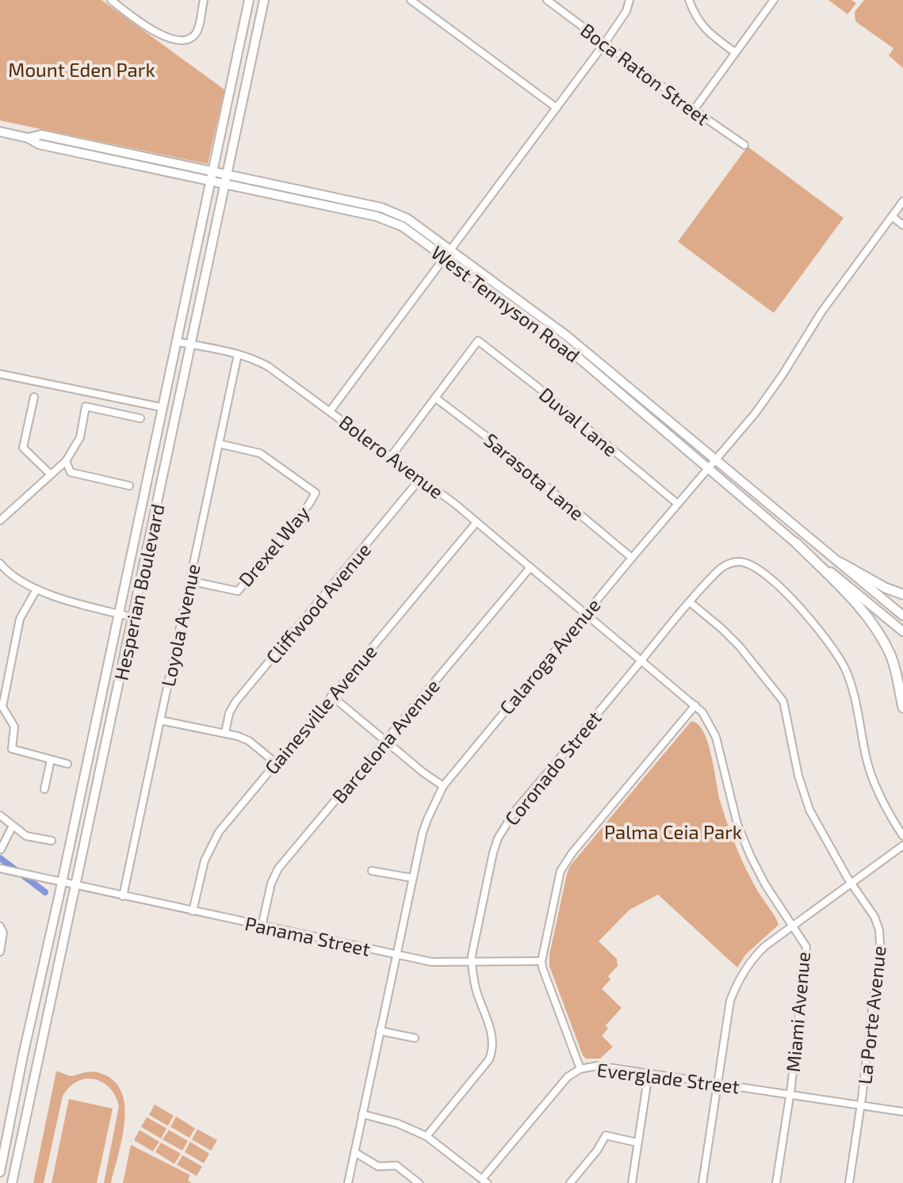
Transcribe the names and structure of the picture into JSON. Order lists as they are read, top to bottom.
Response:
{
  "streets": {
    "main road": ["West Tennyson Road", "Hesperian Boulevard"],
    "street": [
      "Boca Raton Street",
      "Duval Lane",
      "Bolero Avenue",
      "Sarasota Lane",
      "Drexel Way",
      "Cliffwood Avenue",
      "Loyola Avenue",
      "Calaroga Avenue",
      "Gainesville Avenue",
      "Barcelona Avenue",
      "Coronado Street",
      "Panama Street",
      "Miami Avenue",
      "La Porte Avenue",
      "Everglade Street"
    ]
  },
  "crossings": [
    ["West Tennyson Road", "Hesperian Boulevard"],
    ["West Tennyson Road", "Calaroga Avenue"],
    ["Duval Lane", "Sarasota Lane"],
    ["Duval Lane", "Calaroga Avenue"],
    ["Bolero Avenue", "Hesperian Boulevard"],
    ["Bolero Avenue", "Cliffwood Avenue"],
    ["Bolero Avenue", "Loyola Avenue"],
    ["Bolero Avenue", "Calaroga Avenue"],
    ["Bolero Avenue", "Gainesville Avenue"],
    ["Bolero Avenue", "Barcelona Avenue"],
    ["Bolero Avenue", "Miami Avenue"],
    ["Sarasota Lane", "Calaroga Avenue"],
    ["Drexel Way", "Loyola Avenue"],
    ["Hesperian Boulevard", "Panama Street"],
    ["Loyola Avenue", "Panama Street"],
    ["Calaroga Avenue", "Panama Street"],
    ["Calaroga Avenue", "Miami Avenue"],
    ["Gainesville Avenue", "Panama Street"],
    ["Barcelona Avenue", "Panama Street"],
    ["Coronado Street", "Panama Street"],
    ["Coronado Street", "Miami Avenue"],
    ["Coronado Street", "La Porte Avenue"],
    ["Miami Avenue", "Everglade Street"],
    ["La Porte Avenue", "Everglade Street"]
  ],
  "parks": ["Mount Eden Park", "Palma Ceia Park"]
}
